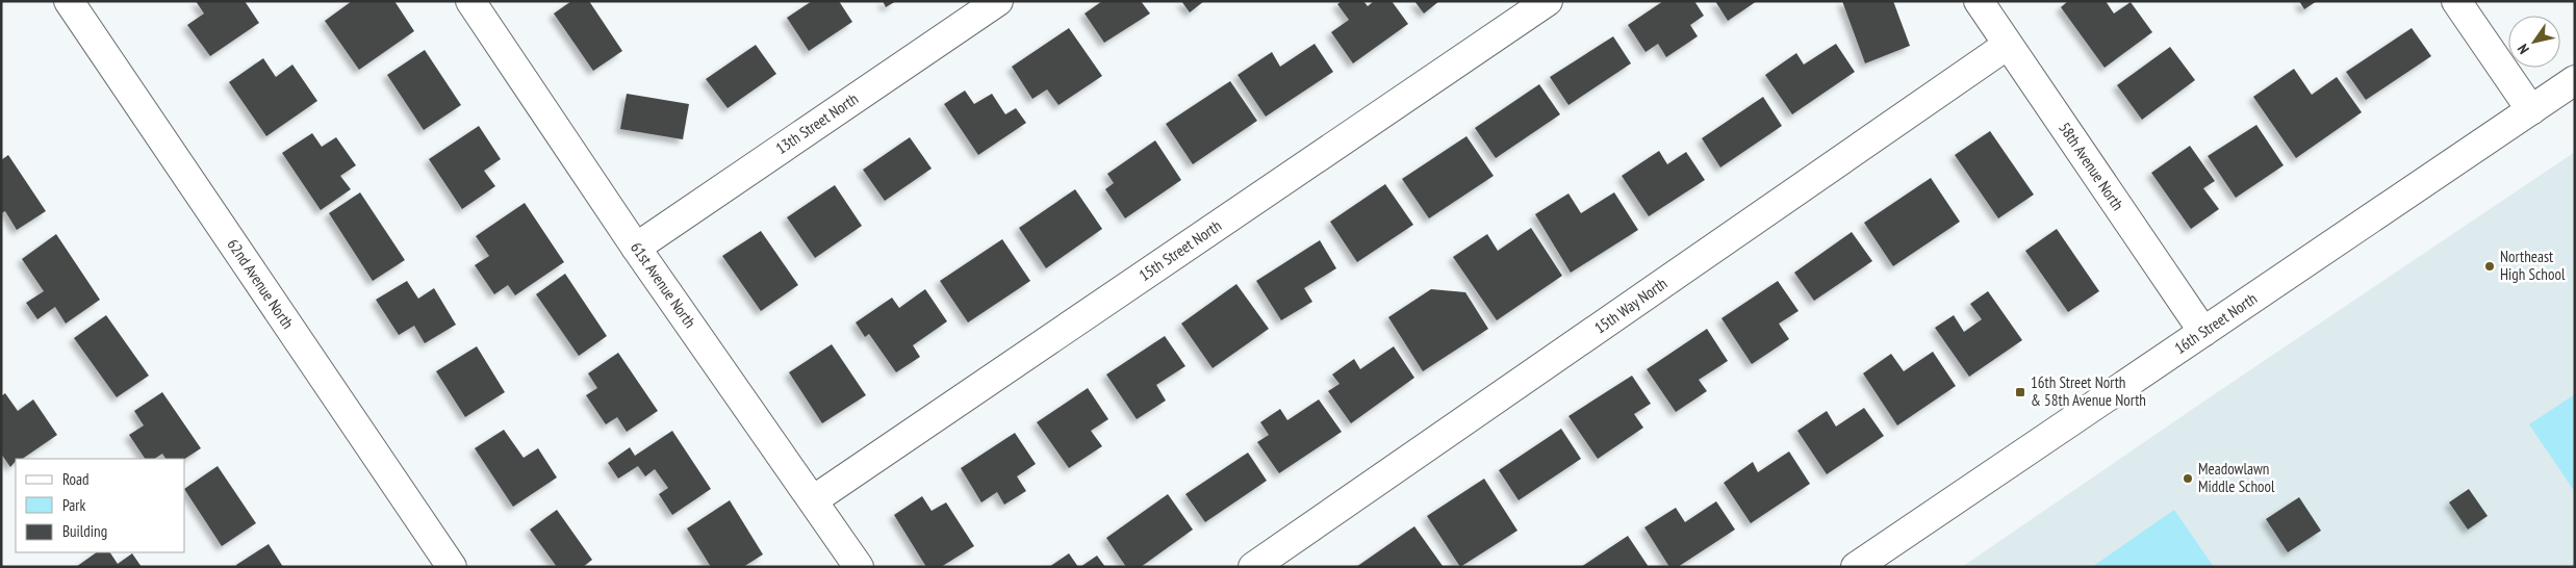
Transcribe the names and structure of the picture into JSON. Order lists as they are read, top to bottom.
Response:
{
  "streets": {
    "street": [
      "13th Street North",
      "58th Avenue North",
      "15th Street North",
      "62nd Avenue North",
      "61st Avenue North",
      "15th Way North",
      "16th Street North"
    ]
  },
  "crossings": [
    ["13th Street North", "61st Avenue North"],
    ["58th Avenue North", "15th Way North"],
    ["58th Avenue North", "16th Street North"],
    ["15th Street North", "61st Avenue North"]
  ],
  "places": {
    "other": ["Northeast High School", "Meadowlawn Middle School"],
    "transit": ["16th Street North & 58th Avenue North"]
  },
  "legend": ["Road", "Park", "Building"],
  "north": "bottom left"
}
